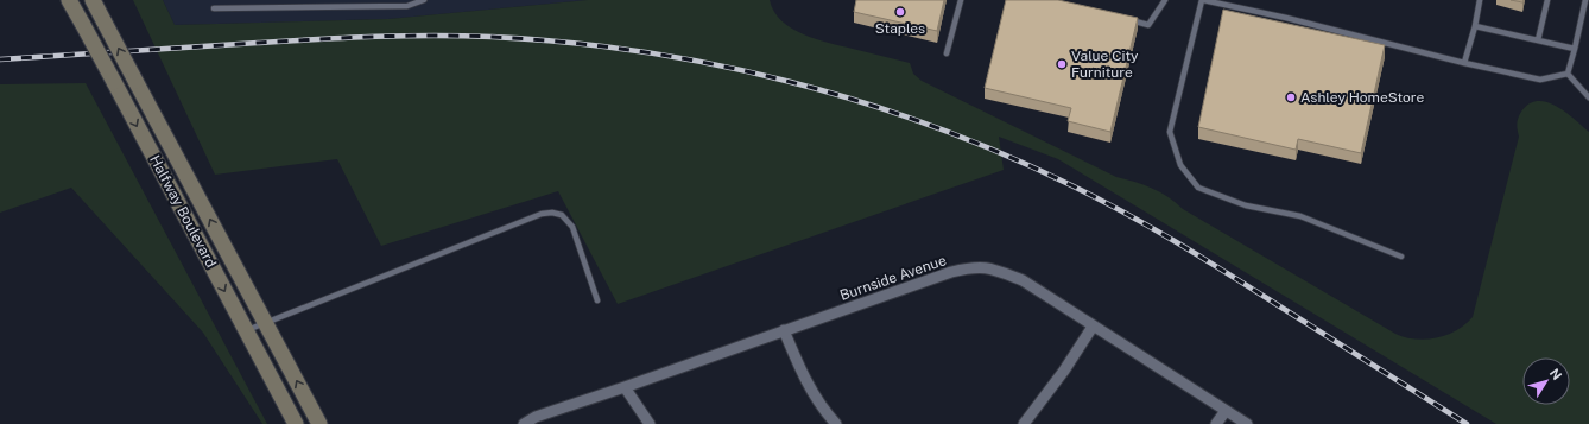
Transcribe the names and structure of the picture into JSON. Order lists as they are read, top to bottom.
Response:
{
  "streets": {
    "main road": ["Halfway Boulevard"],
    "street": ["Burnside Avenue"]
  },
  "places": ["Staples", "Value City Furniture", "Ashley HomeStore"],
  "north": "top right"
}
